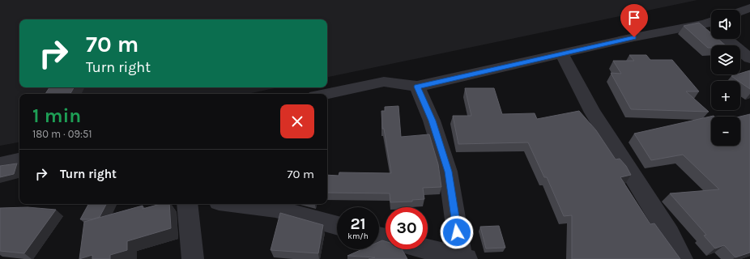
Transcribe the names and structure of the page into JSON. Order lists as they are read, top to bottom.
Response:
{
  "page": {
    "map_buttons": ["+", "−"],
    "turn": ["70 m", "Turn right"],
    "heading": ["1 min", "180 m · 09:51"],
    "list": [
      {
        "name": "Turn right",
        "value": "70 m"
      }
    ],
    "speed": "21 km/h",
    "limit": "30"
  }
}
